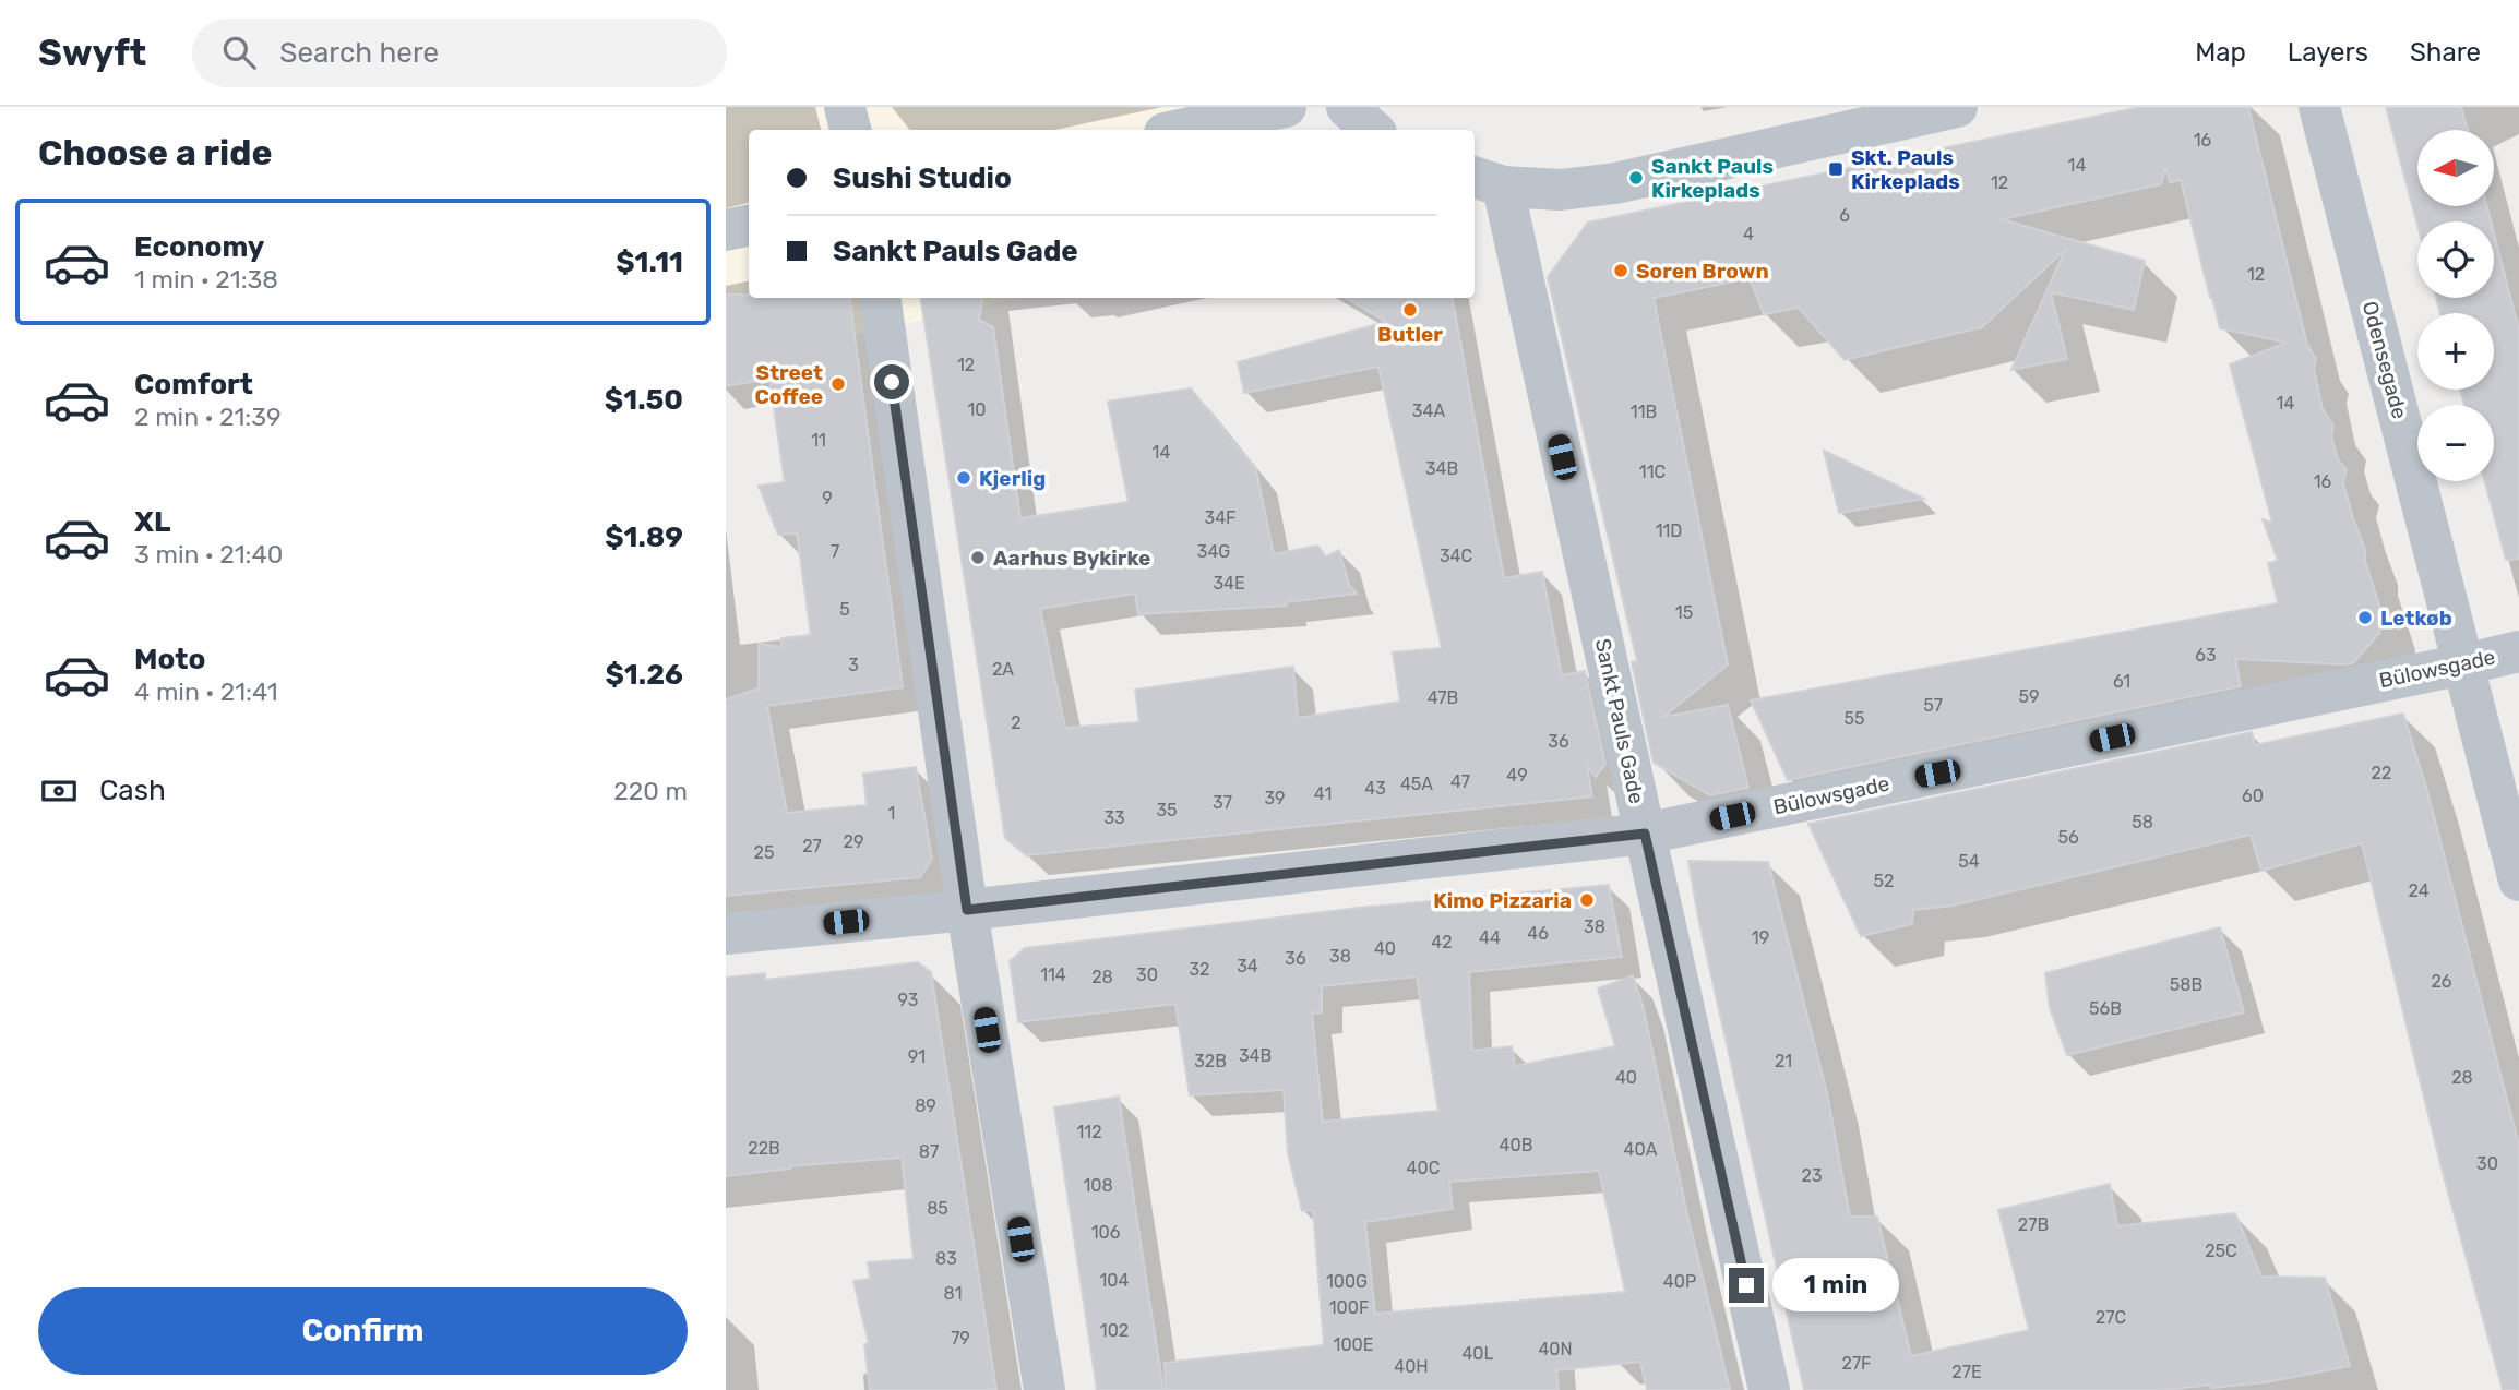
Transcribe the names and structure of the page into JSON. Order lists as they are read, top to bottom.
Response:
{
  "streets": {
    "street": ["Odensegade", "Bülowsgade", "Sankt Pauls Gade"]
  },
  "crossings": [
    ["Odensegade", "Bülowsgade"],
    ["Bülowsgade", "Sankt Pauls Gade"]
  ],
  "places": {
    "transit": ["Skt. Pauls Kirkeplads"],
    "other": [
      "Sankt Pauls Kirkeplads",
      "Soren Brown",
      "Butler",
      "Street Coffee",
      "Kjerlig",
      "Aarhus Bykirke",
      "Letkøb",
      "Kimo Pizzaria"
    ]
  },
  "house_numbers": [
    "16",
    "14",
    "12",
    "6",
    "4",
    "12",
    "12",
    "14",
    "10",
    "34A",
    "11B",
    "11",
    "14",
    "34B",
    "11C",
    "16",
    "9",
    "34F",
    "11D",
    "7",
    "34G",
    "34C",
    "34E",
    "5",
    "15",
    "63",
    "3",
    "2A",
    "61",
    "59",
    "47B",
    "57",
    "55",
    "2",
    "36",
    "22",
    "49",
    "47",
    "45A",
    "43",
    "41",
    "60",
    "39",
    "37",
    "35",
    "1",
    "33",
    "58",
    "56",
    "29",
    "27",
    "25",
    "54",
    "52",
    "24",
    "38",
    "46",
    "44",
    "19",
    "42",
    "40",
    "38",
    "36",
    "34",
    "32",
    "114",
    "30",
    "28",
    "26",
    "58B",
    "93",
    "56B",
    "34B",
    "91",
    "32B",
    "21",
    "40",
    "28",
    "89",
    "112",
    "40B",
    "22B",
    "40A",
    "87",
    "30",
    "40C",
    "23",
    "108",
    "85",
    "27B",
    "106",
    "25C",
    "83",
    "104",
    "100G",
    "40P",
    "81",
    "100F",
    "27C",
    "102",
    "79",
    "100E",
    "40N",
    "40L",
    "27F",
    "40H",
    "27E"
  ],
  "north": "left",
  "page": {
    "header": "Swyft",
    "search": "Search here",
    "nav": ["Map", "Layers", "Share"],
    "heading": "Choose a ride",
    "map_buttons": ["+", "−"],
    "banner": ["Sushi Studio", "Sankt Pauls Gade"],
    "list": [
      {
        "name": "Economy",
        "note": "1 min · 21:38",
        "value": "$1.11"
      },
      {
        "name": "Comfort",
        "note": "2 min · 21:39",
        "value": "$1.50"
      },
      {
        "name": "XL",
        "note": "3 min · 21:40",
        "value": "$1.89"
      },
      {
        "name": "Moto",
        "note": "4 min · 21:41",
        "value": "$1.26"
      }
    ],
    "pay": ["Cash", "220 m"],
    "bubble": "1 min",
    "buttons": "Confirm"
  }
}
